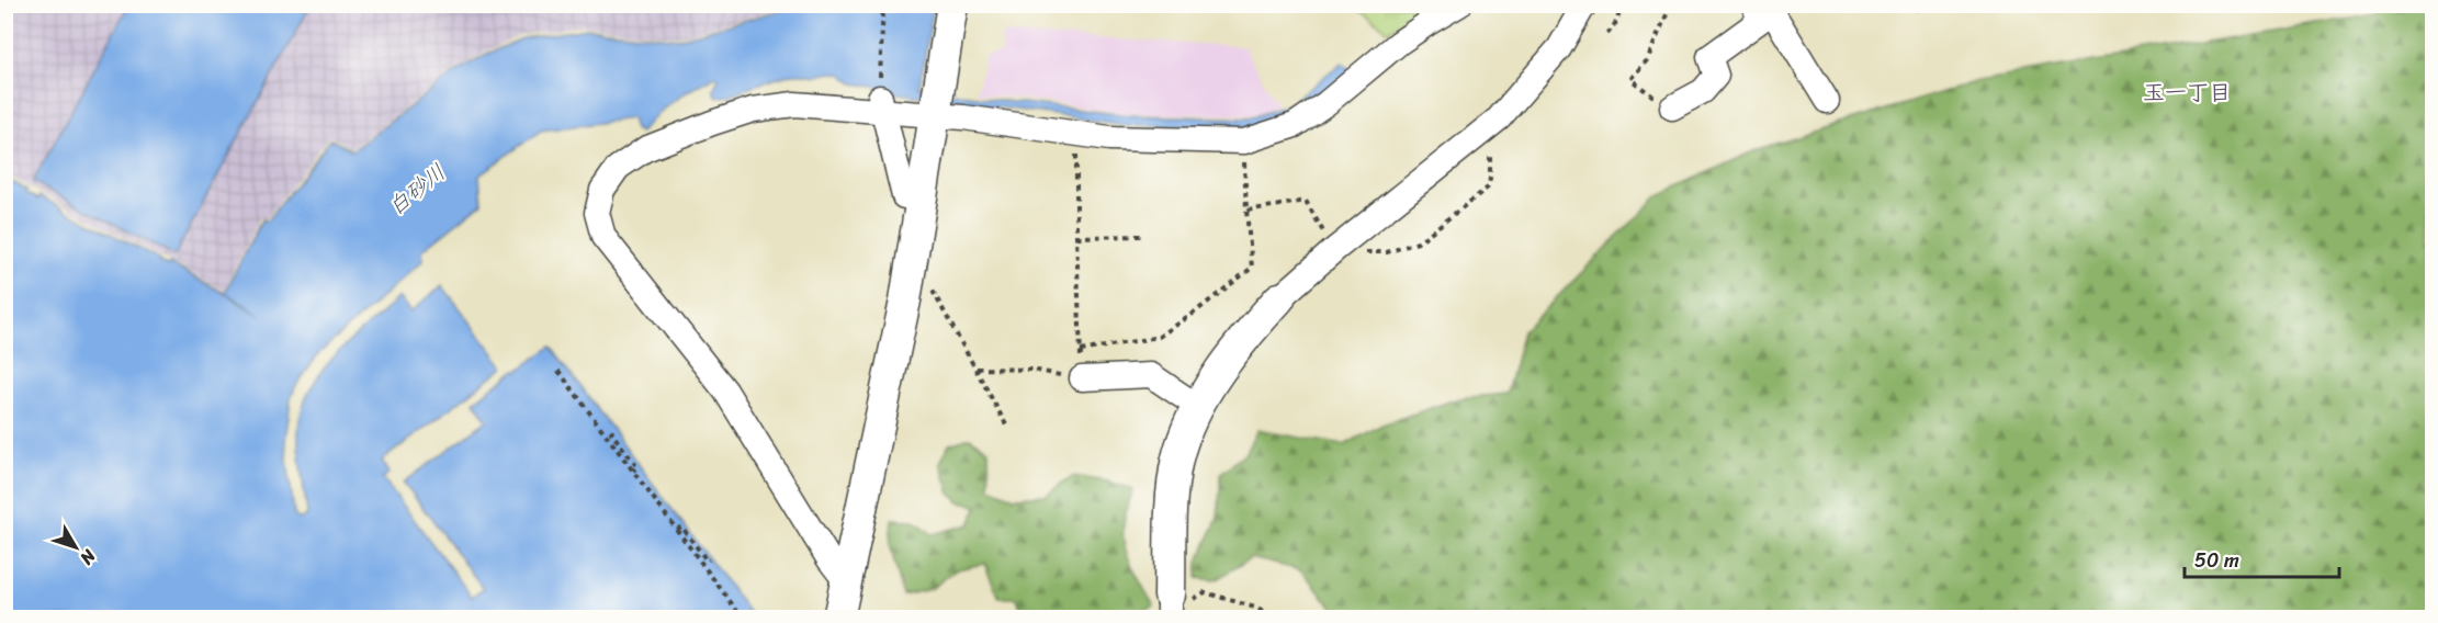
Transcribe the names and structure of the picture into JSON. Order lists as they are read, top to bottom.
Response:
{
  "districts": ["玉一丁目"],
  "water": ["白砂川"],
  "scale_bar": "50 m",
  "north": "bottom right"
}
